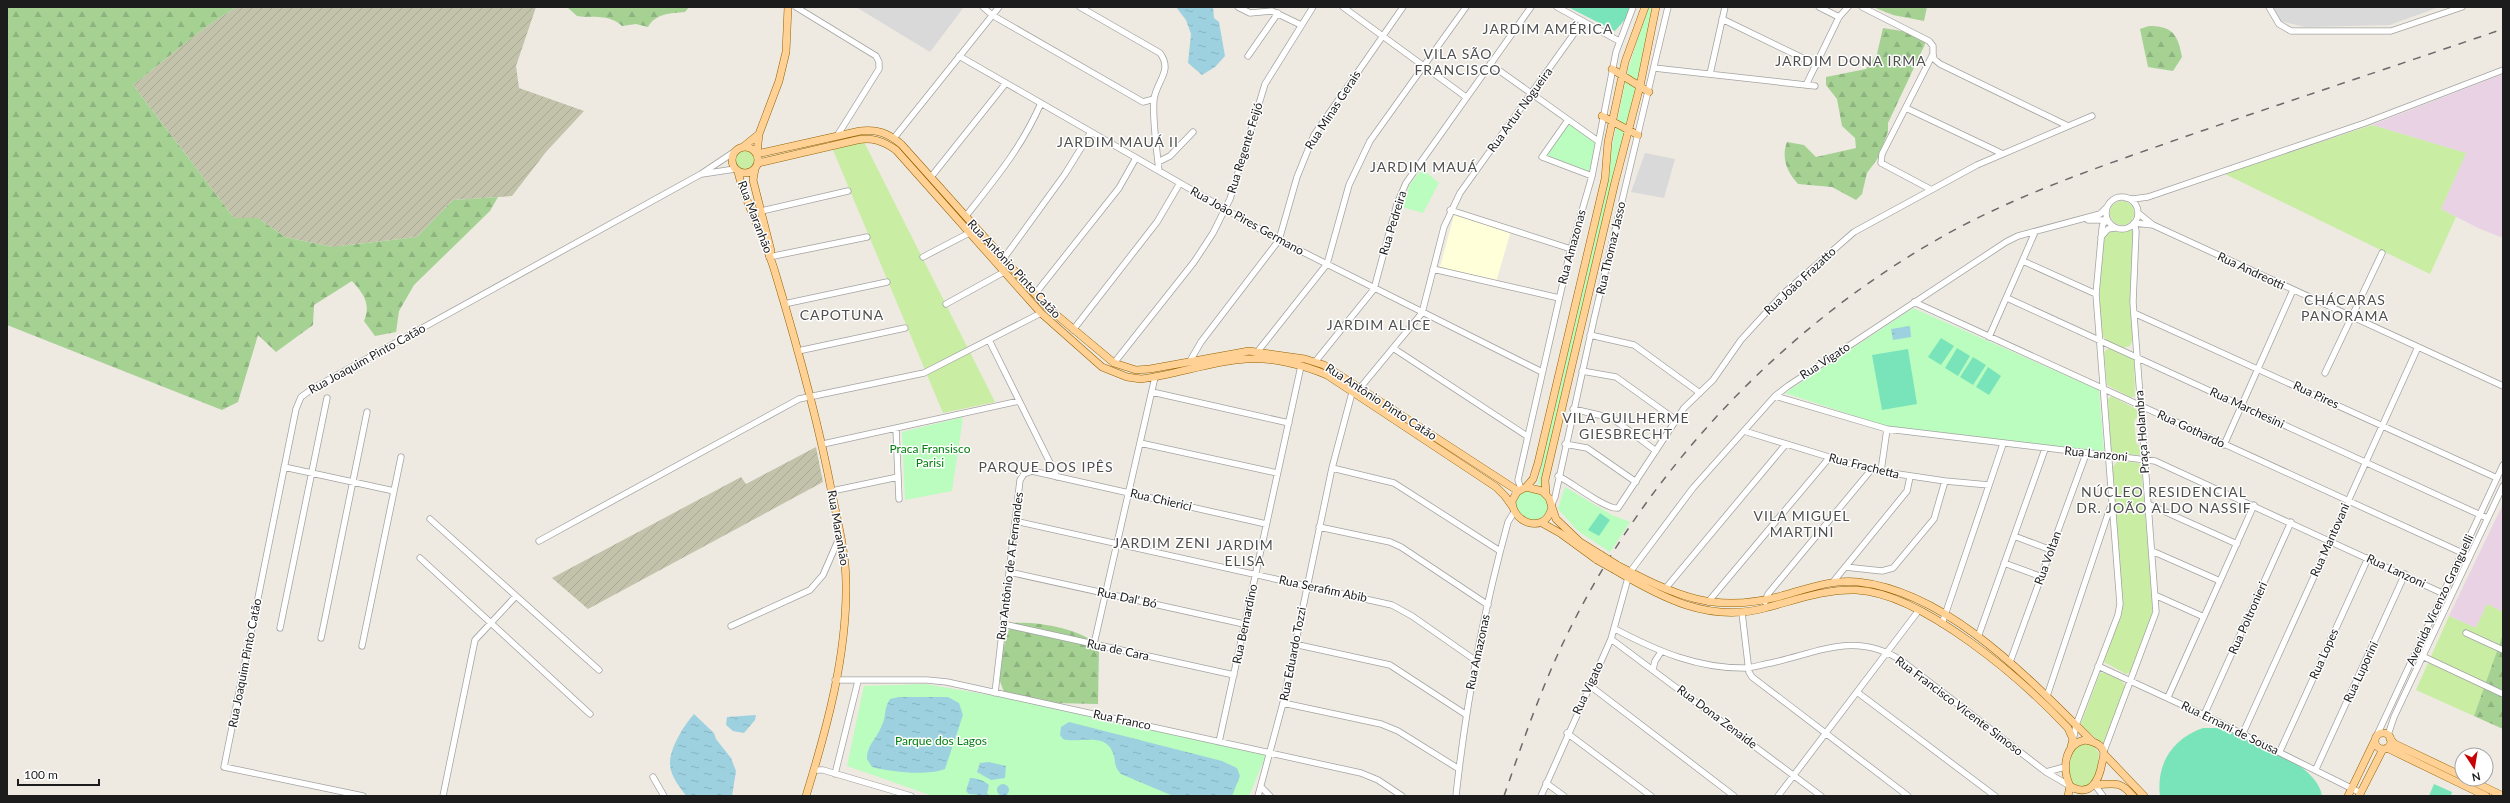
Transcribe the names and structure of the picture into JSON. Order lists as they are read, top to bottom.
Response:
{
  "streets": {
    "main road": ["Rua Maranhão", "Rua Antônio Pinto Catão", "Avenida Vicenzo Granguelli"],
    "street": [
      "Rua Minas Gerais",
      "Rua Artur Nogueira",
      "Rua Regente Feijó",
      "Rua João Pires Germano",
      "Rua Pedreira",
      "Rua Amazonas",
      "Rua Thomaz Jasso",
      "Rua Andreotti",
      "Rua João Frazatto",
      "Rua Joaquim Pinto Catão",
      "Rua Vigato",
      "Rua Pires",
      "Rua Marchesini",
      "Rua Gothardo",
      "Praça Holambra",
      "Rua Lanzoni",
      "Rua Frachetta",
      "Rua Chierici",
      "Rua Mantovani",
      "Rua Voltan",
      "Rua Antônio de A Fernandes",
      "Rua Serafim Abib",
      "Rua Dal' Bó",
      "Rua Poltronieri",
      "Rua Bernardino",
      "Rua de Cara",
      "Rua Eduardo Tozzi",
      "Rua Lopes",
      "Rua Luporini",
      "Rua Francisco Vicente Simoso",
      "Rua Dona Zenaide",
      "Rua Franco",
      "Rua Ernani de Sousa"
    ]
  },
  "crossings": [
    ["Rua Minas Gerais", "Rua João Pires Germano"],
    ["Rua Minas Gerais", "Rua Antônio Pinto Catão"],
    ["Rua Artur Nogueira", "Rua João Pires Germano"],
    ["Rua Artur Nogueira", "Rua Antônio Pinto Catão"],
    ["Rua Artur Nogueira", "Rua Eduardo Tozzi"],
    ["Rua Regente Feijó", "Rua João Pires Germano"],
    ["Rua Regente Feijó", "Rua Antônio Pinto Catão"],
    ["Rua Maranhão", "Rua Antônio Pinto Catão"],
    ["Rua Maranhão", "Rua Joaquim Pinto Catão"],
    ["Rua Maranhão", "Rua Franco"],
    ["Rua João Pires Germano", "Rua Pedreira"],
    ["Rua João Pires Germano", "Rua Amazonas"],
    ["Rua Pedreira", "Rua Antônio Pinto Catão"],
    ["Rua Amazonas", "Rua Thomaz Jasso"],
    ["Rua Amazonas", "Rua Antônio Pinto Catão"],
    ["Rua Amazonas", "Rua Serafim Abib"],
    ["Rua Thomaz Jasso", "Rua Antônio Pinto Catão"],
    ["Rua Thomaz Jasso", "Rua João Frazatto"],
    ["Rua Antônio Pinto Catão", "Rua Joaquim Pinto Catão"],
    ["Rua Antônio Pinto Catão", "Rua Bernardino"],
    ["Rua Antônio Pinto Catão", "Rua Eduardo Tozzi"],
    ["Rua Andreotti", "Rua Mantovani"],
    ["Rua Vigato", "Rua Gothardo"],
    ["Rua Vigato", "Rua Lanzoni"],
    ["Rua Vigato", "Rua Frachetta"],
    ["Rua Vigato", "Rua Francisco Vicente Simoso"],
    ["Rua Vigato", "Rua Dona Zenaide"],
    ["Rua Pires", "Praça Holambra"],
    ["Rua Pires", "Rua Mantovani"],
    ["Rua Pires", "Avenida Vicenzo Granguelli"],
    ["Rua Marchesini", "Praça Holambra"],
    ["Rua Marchesini", "Rua Mantovani"],
    ["Rua Marchesini", "Avenida Vicenzo Granguelli"],
    ["Rua Gothardo", "Praça Holambra"],
    ["Rua Gothardo", "Rua Mantovani"],
    ["Rua Gothardo", "Avenida Vicenzo Granguelli"],
    ["Praça Holambra", "Rua Lanzoni"],
    ["Praça Holambra", "Rua Francisco Vicente Simoso"],
    ["Praça Holambra", "Rua Ernani de Sousa"],
    ["Rua Lanzoni", "Rua Mantovani"],
    ["Rua Lanzoni", "Rua Voltan"],
    ["Rua Lanzoni", "Avenida Vicenzo Granguelli"],
    ["Rua Lanzoni", "Rua Poltronieri"],
    ["Rua Lanzoni", "Rua Lopes"],
    ["Rua Lanzoni", "Rua Luporini"],
    ["Rua Chierici", "Rua Antônio de A Fernandes"],
    ["Rua Chierici", "Rua Bernardino"],
    ["Rua Mantovani", "Rua Ernani de Sousa"],
    ["Rua Antônio de A Fernandes", "Rua Serafim Abib"],
    ["Rua Antônio de A Fernandes", "Rua Dal' Bó"],
    ["Rua Antônio de A Fernandes", "Rua de Cara"],
    ["Rua Antônio de A Fernandes", "Rua Franco"],
    ["Rua Serafim Abib", "Rua Bernardino"],
    ["Rua Serafim Abib", "Rua Eduardo Tozzi"],
    ["Rua Dal' Bó", "Rua Bernardino"],
    ["Avenida Vicenzo Granguelli", "Rua Ernani de Sousa"],
    ["Rua Poltronieri", "Rua Ernani de Sousa"],
    ["Rua Bernardino", "Rua de Cara"],
    ["Rua Bernardino", "Rua Franco"],
    ["Rua Eduardo Tozzi", "Rua Franco"],
    ["Rua Lopes", "Rua Ernani de Sousa"],
    ["Rua Luporini", "Rua Ernani de Sousa"]
  ],
  "districts": [
    "JARDIM AMÉRICA",
    "VILA SÃO FRANCISCO",
    "JARDIM DONA IRMA",
    "JARDIM MAUÁ II",
    "JARDIM MAUÁ",
    "CHÁCARAS PANORAMA",
    "CAPOTUNA",
    "JARDIM ALICE",
    "VILA GUILHERME GIESBRECHT",
    "PARQUE DOS IPÊS",
    "NÚCLEO RESIDENCIAL DR. JOÃO ALDO NASSIF",
    "VILA MIGUEL MARTINI",
    "JARDIM ZENI",
    "JARDIM ELISA"
  ],
  "parks": ["Praca Fransisco Parisi", "Parque dos Lagos"],
  "scale_bar": "100 m",
  "north": "bottom"
}
